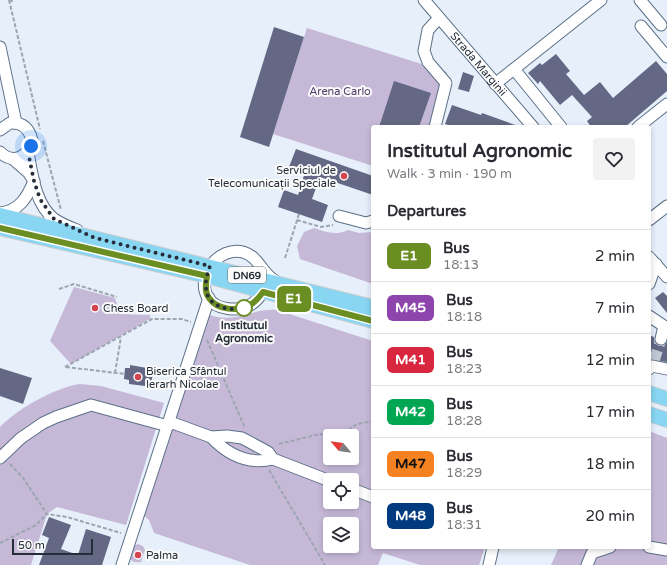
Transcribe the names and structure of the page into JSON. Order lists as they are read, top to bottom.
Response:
{
  "streets": {
    "main road": ["DN69"],
    "street": ["Strada Marginii"]
  },
  "parks": ["Arena Carlo"],
  "places": [
    "Serviciul de Telecomunicații Speciale",
    "Chess Board",
    "Institutul Agronomic",
    "Biserica Sfântul Ierarh Nicolae",
    "Palma"
  ],
  "lines": ["bus line E1"],
  "scale_bar": "50 m",
  "north": "top left",
  "page": {
    "on_map": "E1",
    "heading": [
      ["Institutul Agronomic", "Walk · 3 min · 190 m"],
      "Departures"
    ],
    "list": [
      {
        "mark": "E1",
        "name": "Bus",
        "note": "18:13",
        "value": "2 min"
      },
      {
        "mark": "M45",
        "name": "Bus",
        "note": "18:18",
        "value": "7 min"
      },
      {
        "mark": "M41",
        "name": "Bus",
        "note": "18:23",
        "value": "12 min"
      },
      {
        "mark": "M42",
        "name": "Bus",
        "note": "18:28",
        "value": "17 min"
      },
      {
        "mark": "M47",
        "name": "Bus",
        "note": "18:29",
        "value": "18 min"
      },
      {
        "mark": "M48",
        "name": "Bus",
        "note": "18:31",
        "value": "20 min"
      }
    ],
    "scale": "50 m"
  }
}
